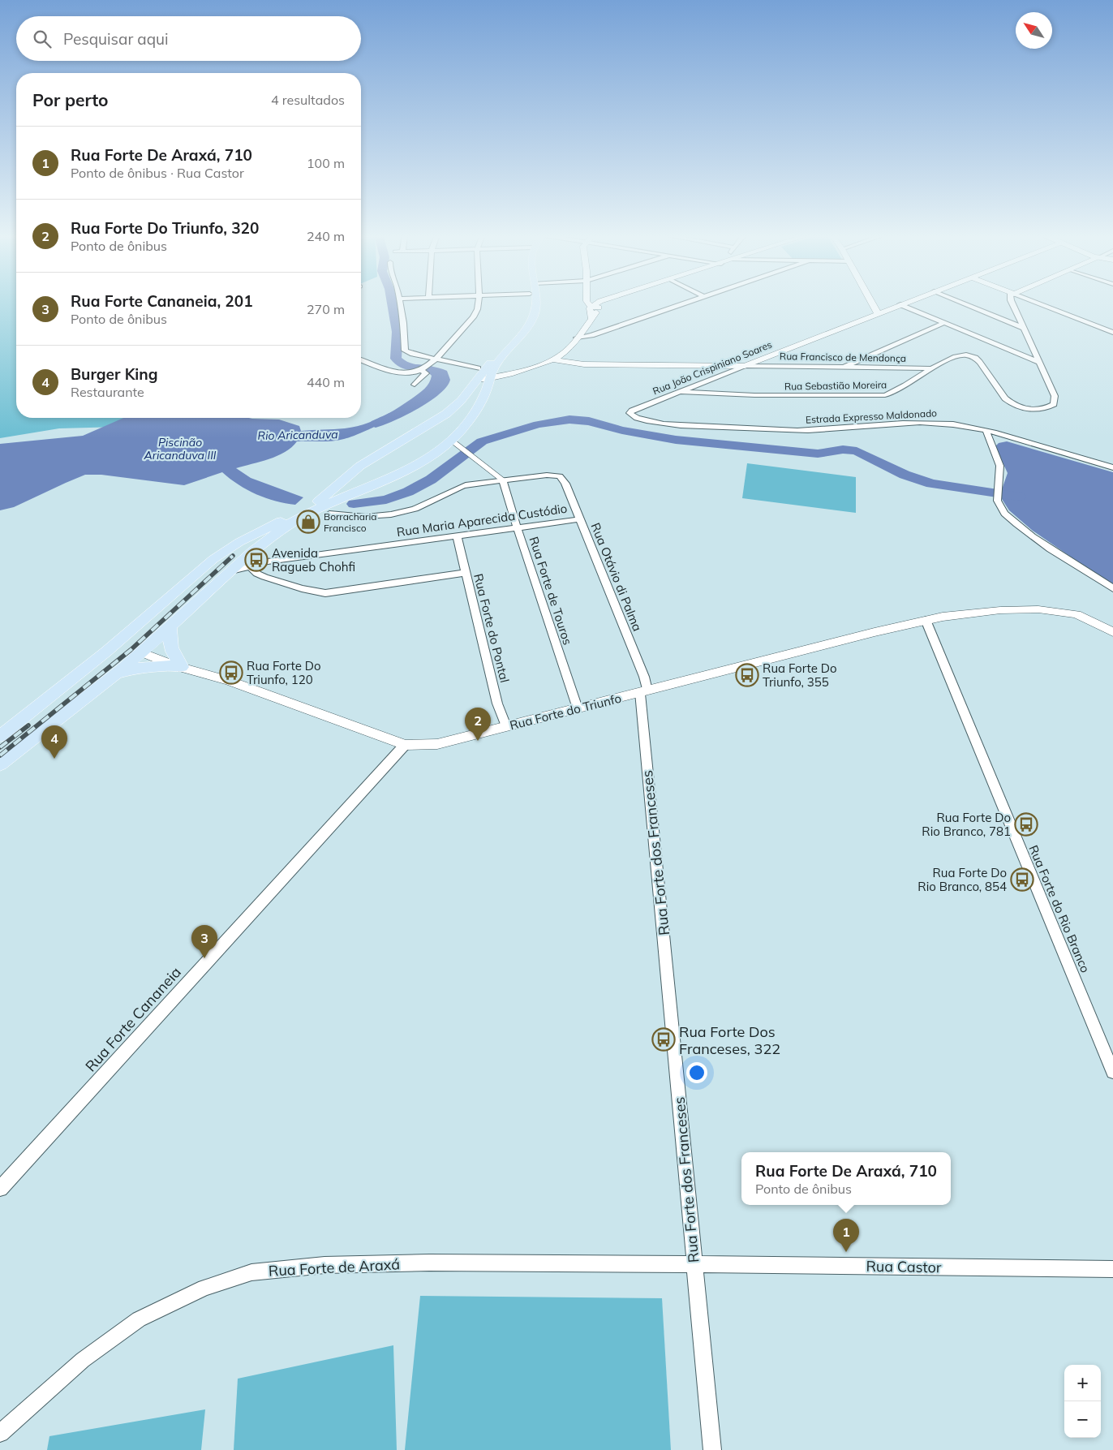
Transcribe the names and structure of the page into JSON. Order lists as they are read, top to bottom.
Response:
{
  "streets": {
    "street": [
      "Rua Francisco de Mendonça",
      "Rua João Crispiniano Soares",
      "Rua Sebastião Moreira",
      "Estrada Expresso Maldonado",
      "Rua Maria Aparecida Custódio",
      "Rua Otávio di Palma",
      "Rua Forte de Touros",
      "Rua Forte do Pontal",
      "Rua Forte do Triunfo",
      "Rua Forte dos Franceses",
      "Rua Forte do Rio Branco",
      "Rua Forte Cananeia",
      "Rua Castor",
      "Rua Forte de Araxá"
    ]
  },
  "crossings": [
    ["Rua Francisco de Mendonça", "Rua João Crispiniano Soares"],
    ["Rua Francisco de Mendonça", "Rua Sebastião Moreira"],
    ["Rua João Crispiniano Soares", "Rua Sebastião Moreira"],
    ["Rua João Crispiniano Soares", "Estrada Expresso Maldonado"],
    ["Rua Maria Aparecida Custódio", "Rua Otávio di Palma"],
    ["Rua Maria Aparecida Custódio", "Rua Forte de Touros"],
    ["Rua Maria Aparecida Custódio", "Rua Forte do Pontal"],
    ["Rua Otávio di Palma", "Rua Forte de Touros"],
    ["Rua Otávio di Palma", "Rua Forte do Triunfo"],
    ["Rua Otávio di Palma", "Rua Forte dos Franceses"],
    ["Rua Forte de Touros", "Rua Forte do Triunfo"],
    ["Rua Forte do Pontal", "Rua Forte do Triunfo"],
    ["Rua Forte do Triunfo", "Rua Forte dos Franceses"],
    ["Rua Forte do Triunfo", "Rua Forte do Rio Branco"],
    ["Rua Forte do Triunfo", "Rua Forte Cananeia"],
    ["Rua Forte dos Franceses", "Rua Castor"],
    ["Rua Forte dos Franceses", "Rua Forte de Araxá"],
    ["Rua Castor", "Rua Forte de Araxá"]
  ],
  "water": ["Rio Aricanduva", "Piscinão Aricanduva III"],
  "places": {
    "shop": ["Borracharia Francisco"],
    "bus stop": [
      "Avenida Ragueb Chohfi",
      "Rua Forte Do Triunfo, 120",
      "Rua Forte Do Triunfo, 355",
      "Rua Forte Do Rio Branco, 781",
      "Rua Forte Do Rio Branco, 854",
      "Rua Forte Dos Franceses, 322"
    ]
  },
  "north": "top left",
  "page": {
    "search": "Pesquisar aqui",
    "heading": ["Por perto", "4 resultados"],
    "list": [
      {
        "mark": "1",
        "name": "Rua Forte De Araxá, 710",
        "note": "Ponto de ônibus · Rua Castor",
        "value": "100 m"
      },
      {
        "mark": "2",
        "name": "Rua Forte Do Triunfo, 320",
        "note": "Ponto de ônibus",
        "value": "240 m"
      },
      {
        "mark": "3",
        "name": "Rua Forte Cananeia, 201",
        "note": "Ponto de ônibus",
        "value": "270 m"
      },
      {
        "mark": "4",
        "name": "Burger King",
        "note": "Restaurante",
        "value": "440 m"
      }
    ],
    "pins": [
      "2",
      "4",
      "3",
      "1"
    ],
    "popup": ["Rua Forte De Araxá, 710", "Ponto de ônibus"],
    "map_buttons": ["+", "−"]
  }
}
